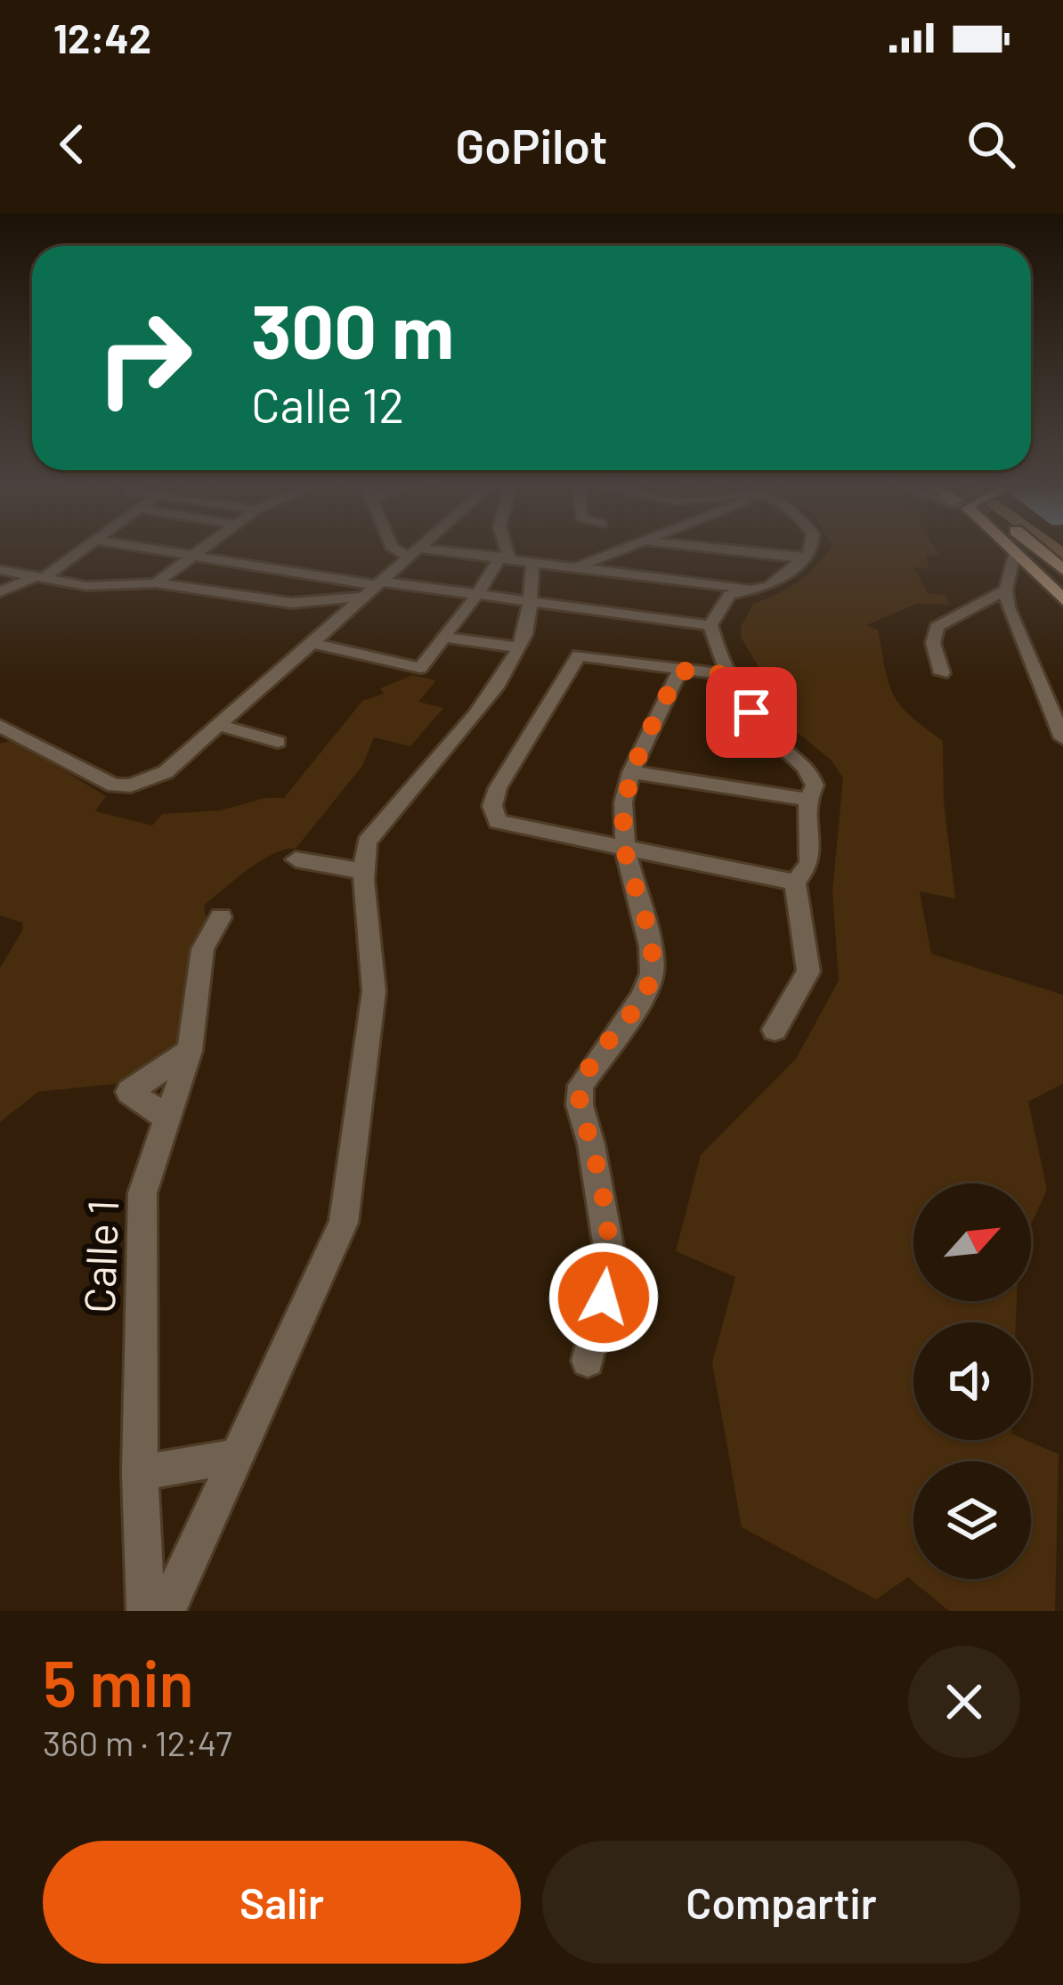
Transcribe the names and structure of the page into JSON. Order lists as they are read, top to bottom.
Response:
{
  "streets": {
    "street": ["Calle 1"]
  },
  "north": "top right",
  "page": {
    "status": "12:42",
    "header": "GoPilot",
    "turn": ["300 m", "Calle 12"],
    "heading": ["5 min", "360 m · 12:47"],
    "buttons": ["Salir", "Compartir"]
  }
}
